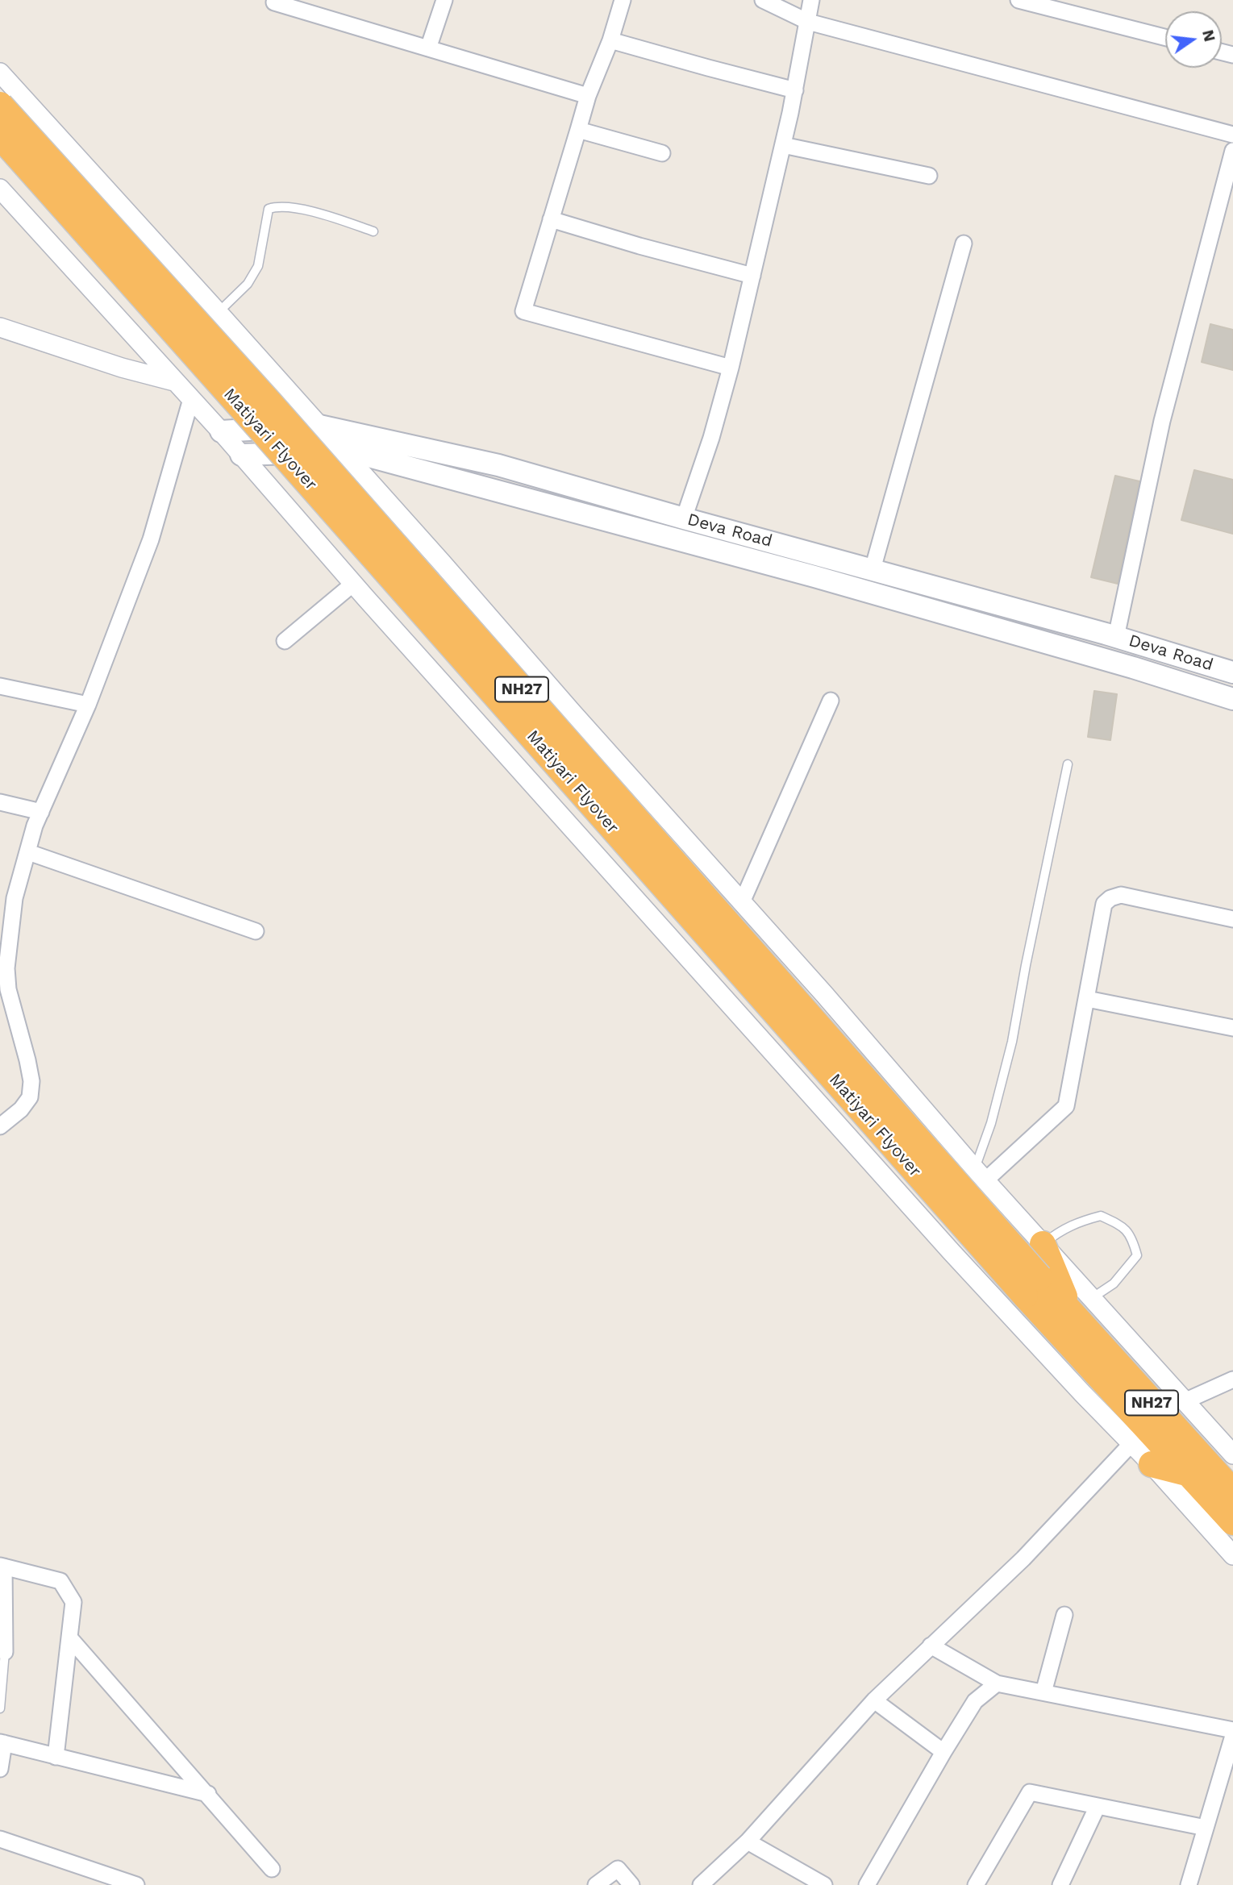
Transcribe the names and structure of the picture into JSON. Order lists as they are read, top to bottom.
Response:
{
  "streets": {
    "highway": ["Matiyari Flyover", "NH27"],
    "main road": ["Deva Road"]
  },
  "crossings": [
    ["Matiyari Flyover", "NH27"]
  ],
  "north": "right"
}
